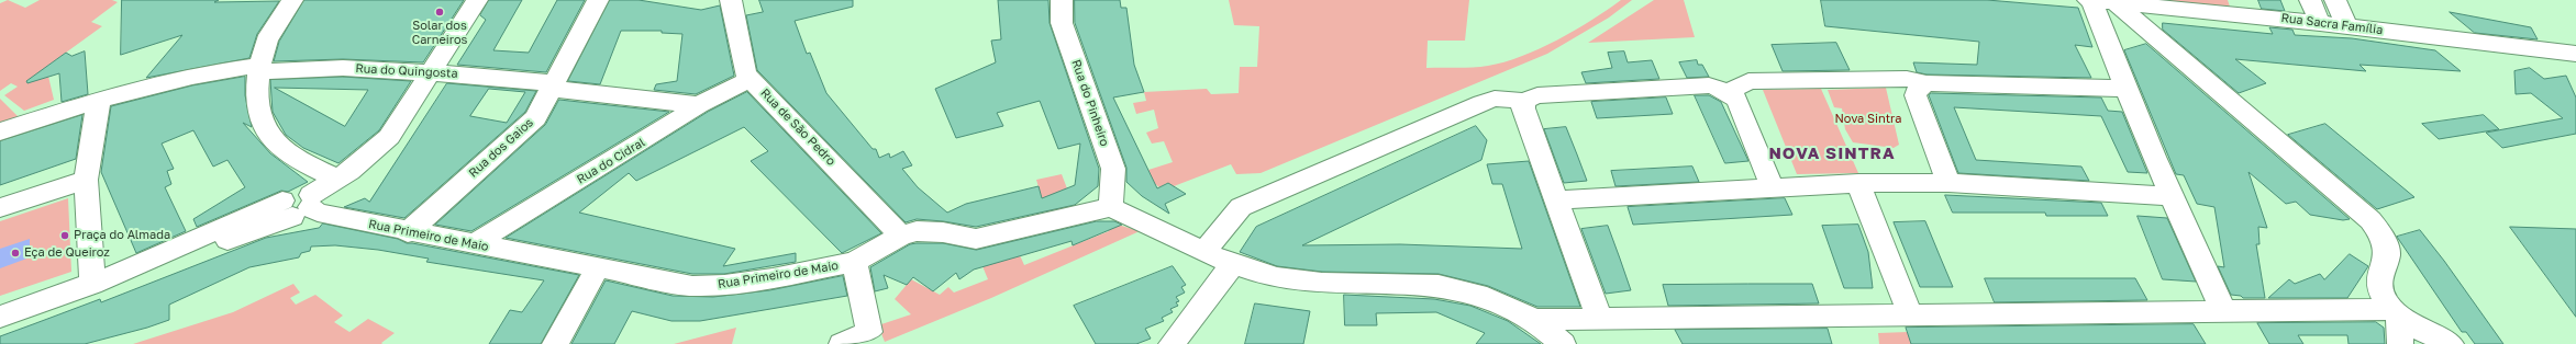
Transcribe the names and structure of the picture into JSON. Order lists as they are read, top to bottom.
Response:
{
  "streets": {
    "street": [
      "Rua Sacra Família",
      "Rua do Quingosta",
      "Rua do Pinheiro",
      "Rua de São Pedro",
      "Rua dos Gaios",
      "Rua do Cidral",
      "Rua Primeiro de Maio"
    ]
  },
  "crossings": [
    ["Rua do Quingosta", "Rua dos Gaios"],
    ["Rua do Quingosta", "Rua do Cidral"],
    ["Rua do Pinheiro", "Rua Primeiro de Maio"],
    ["Rua de São Pedro", "Rua do Cidral"],
    ["Rua de São Pedro", "Rua Primeiro de Maio"],
    ["Rua dos Gaios", "Rua Primeiro de Maio"],
    ["Rua do Cidral", "Rua Primeiro de Maio"]
  ],
  "districts": ["NOVA SINTRA"],
  "parks": ["Nova Sintra"],
  "places": ["Solar dos Carneiros", "Praça do Almada", "Eça de Queiroz"]
}
